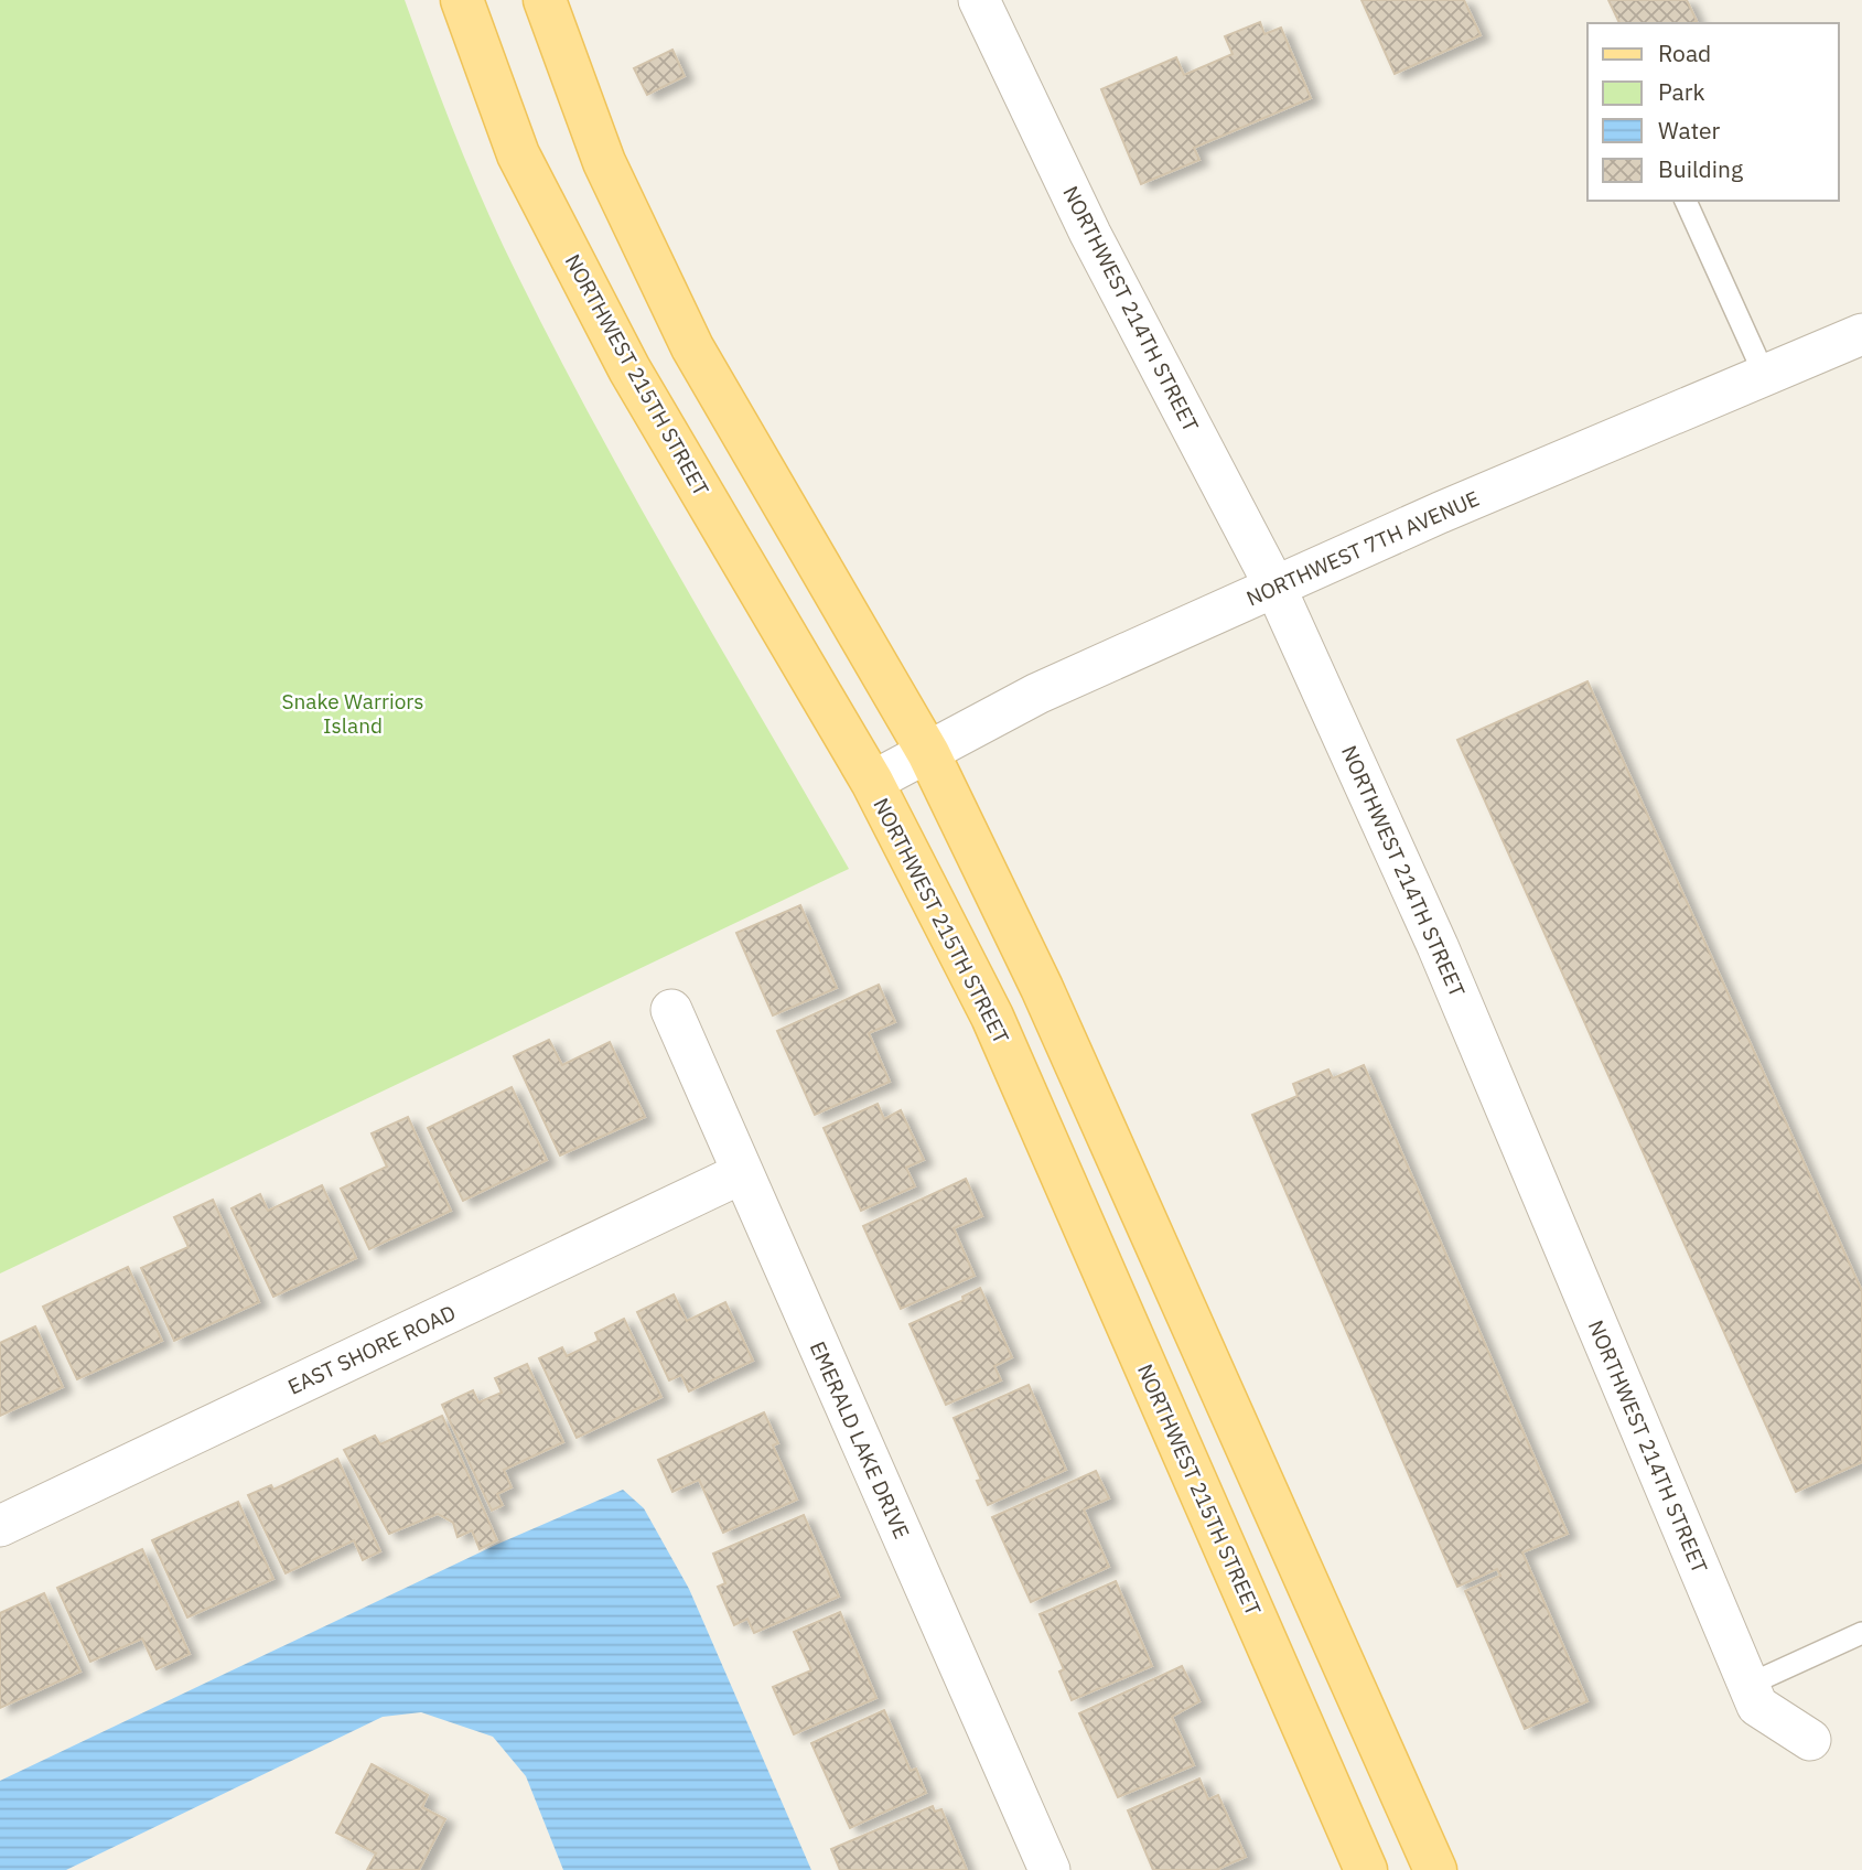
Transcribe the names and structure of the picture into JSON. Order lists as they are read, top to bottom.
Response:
{
  "streets": {
    "main road": ["NORTHWEST 215TH STREET"],
    "street": [
      "NORTHWEST 214TH STREET",
      "NORTHWEST 7TH AVENUE",
      "EAST SHORE ROAD",
      "EMERALD LAKE DRIVE"
    ]
  },
  "crossings": [
    ["NORTHWEST 214TH STREET", "NORTHWEST 7TH AVENUE"],
    ["NORTHWEST 215TH STREET", "NORTHWEST 7TH AVENUE"],
    ["EAST SHORE ROAD", "EMERALD LAKE DRIVE"]
  ],
  "parks": ["Snake Warriors Island"],
  "legend": [
    "Road",
    "Park",
    "Water",
    "Building"
  ]
}
